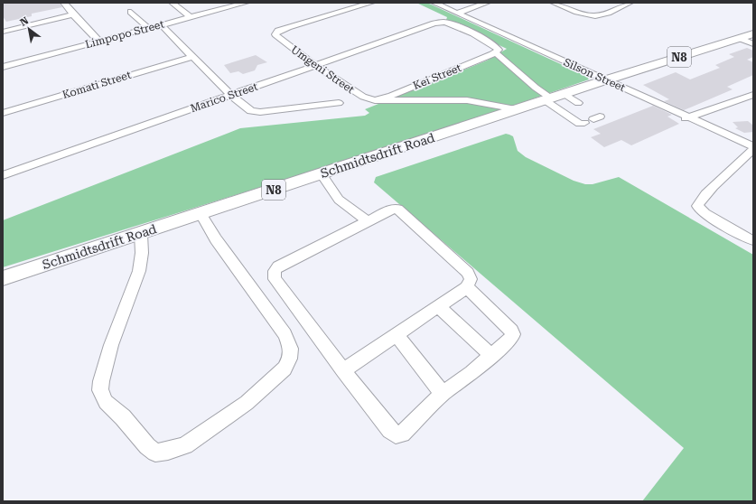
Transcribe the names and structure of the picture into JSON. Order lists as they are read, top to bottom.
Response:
{
  "streets": {
    "highway": ["N8", "Schmidtsdrift Road"],
    "street": [
      "Limpopo Street",
      "Umgeni Street",
      "Silson Street",
      "Kei Street",
      "Komati Street",
      "Marico Street"
    ]
  },
  "crossings": [
    ["Umgeni Street", "Kei Street"],
    ["Umgeni Street", "Marico Street"],
    ["Silson Street", "Schmidtsdrift Road"],
    ["Kei Street", "Marico Street"]
  ],
  "north": "top left"
}
